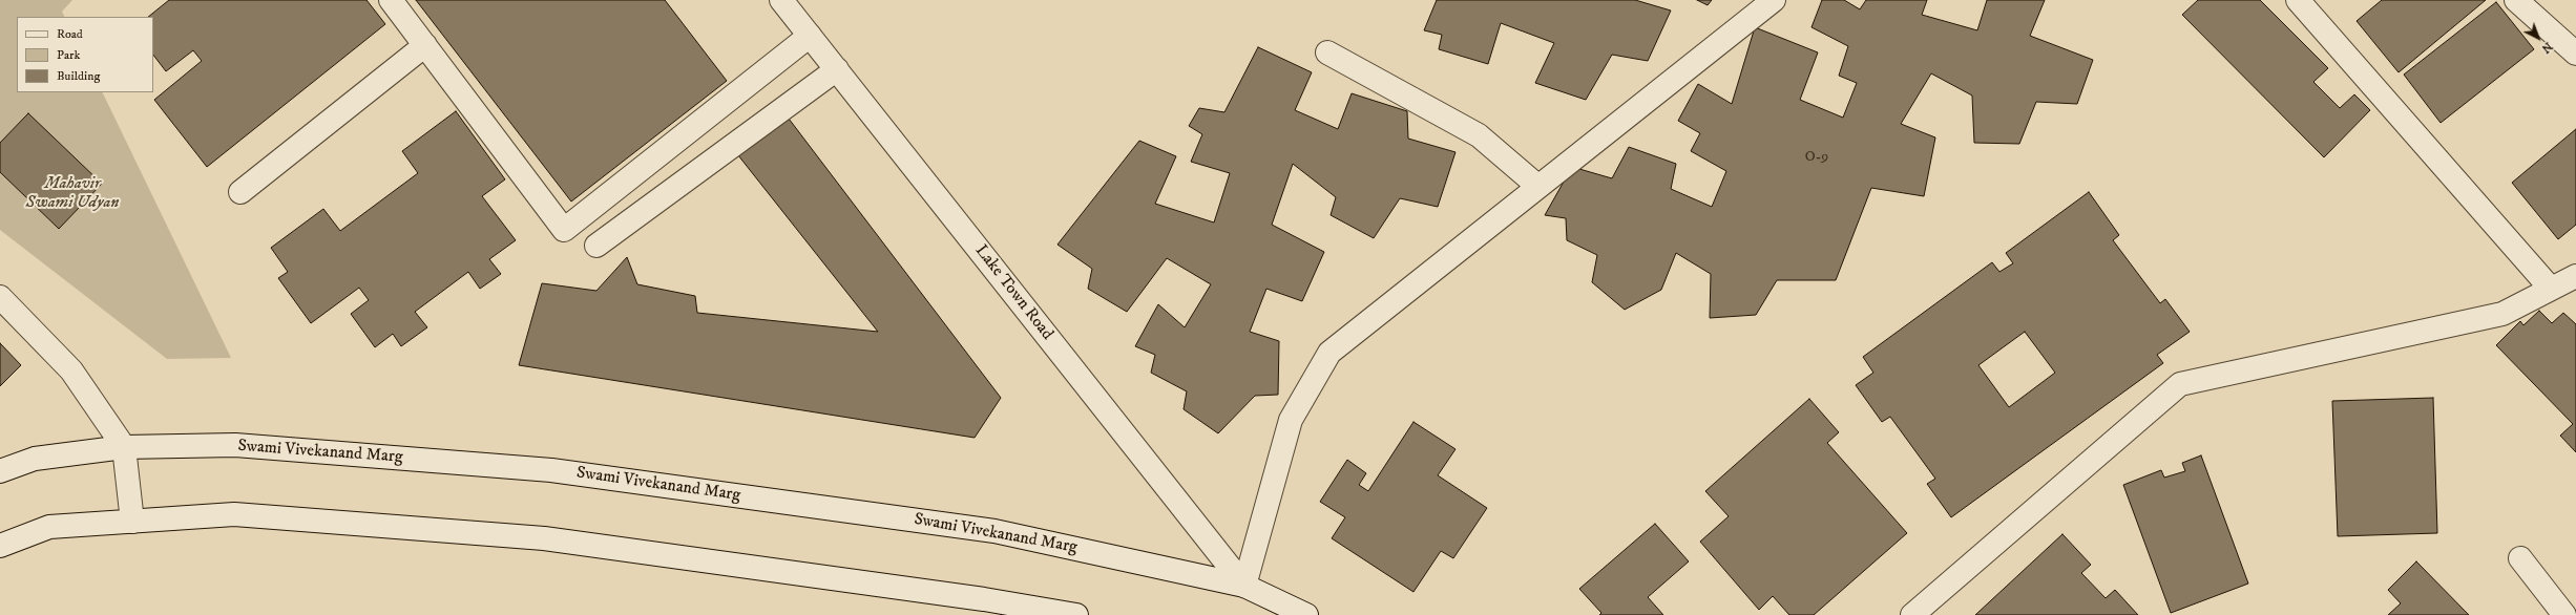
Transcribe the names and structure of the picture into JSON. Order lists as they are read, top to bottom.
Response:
{
  "streets": {
    "street": ["Lake Town Road", "Swami Vivekanand Marg"]
  },
  "crossings": [
    ["Lake Town Road", "Swami Vivekanand Marg"]
  ],
  "parks": ["Mahavir Swami Udyan"],
  "house_numbers": ["O-9"],
  "legend": ["Road", "Park", "Building"],
  "north": "bottom right"
}
